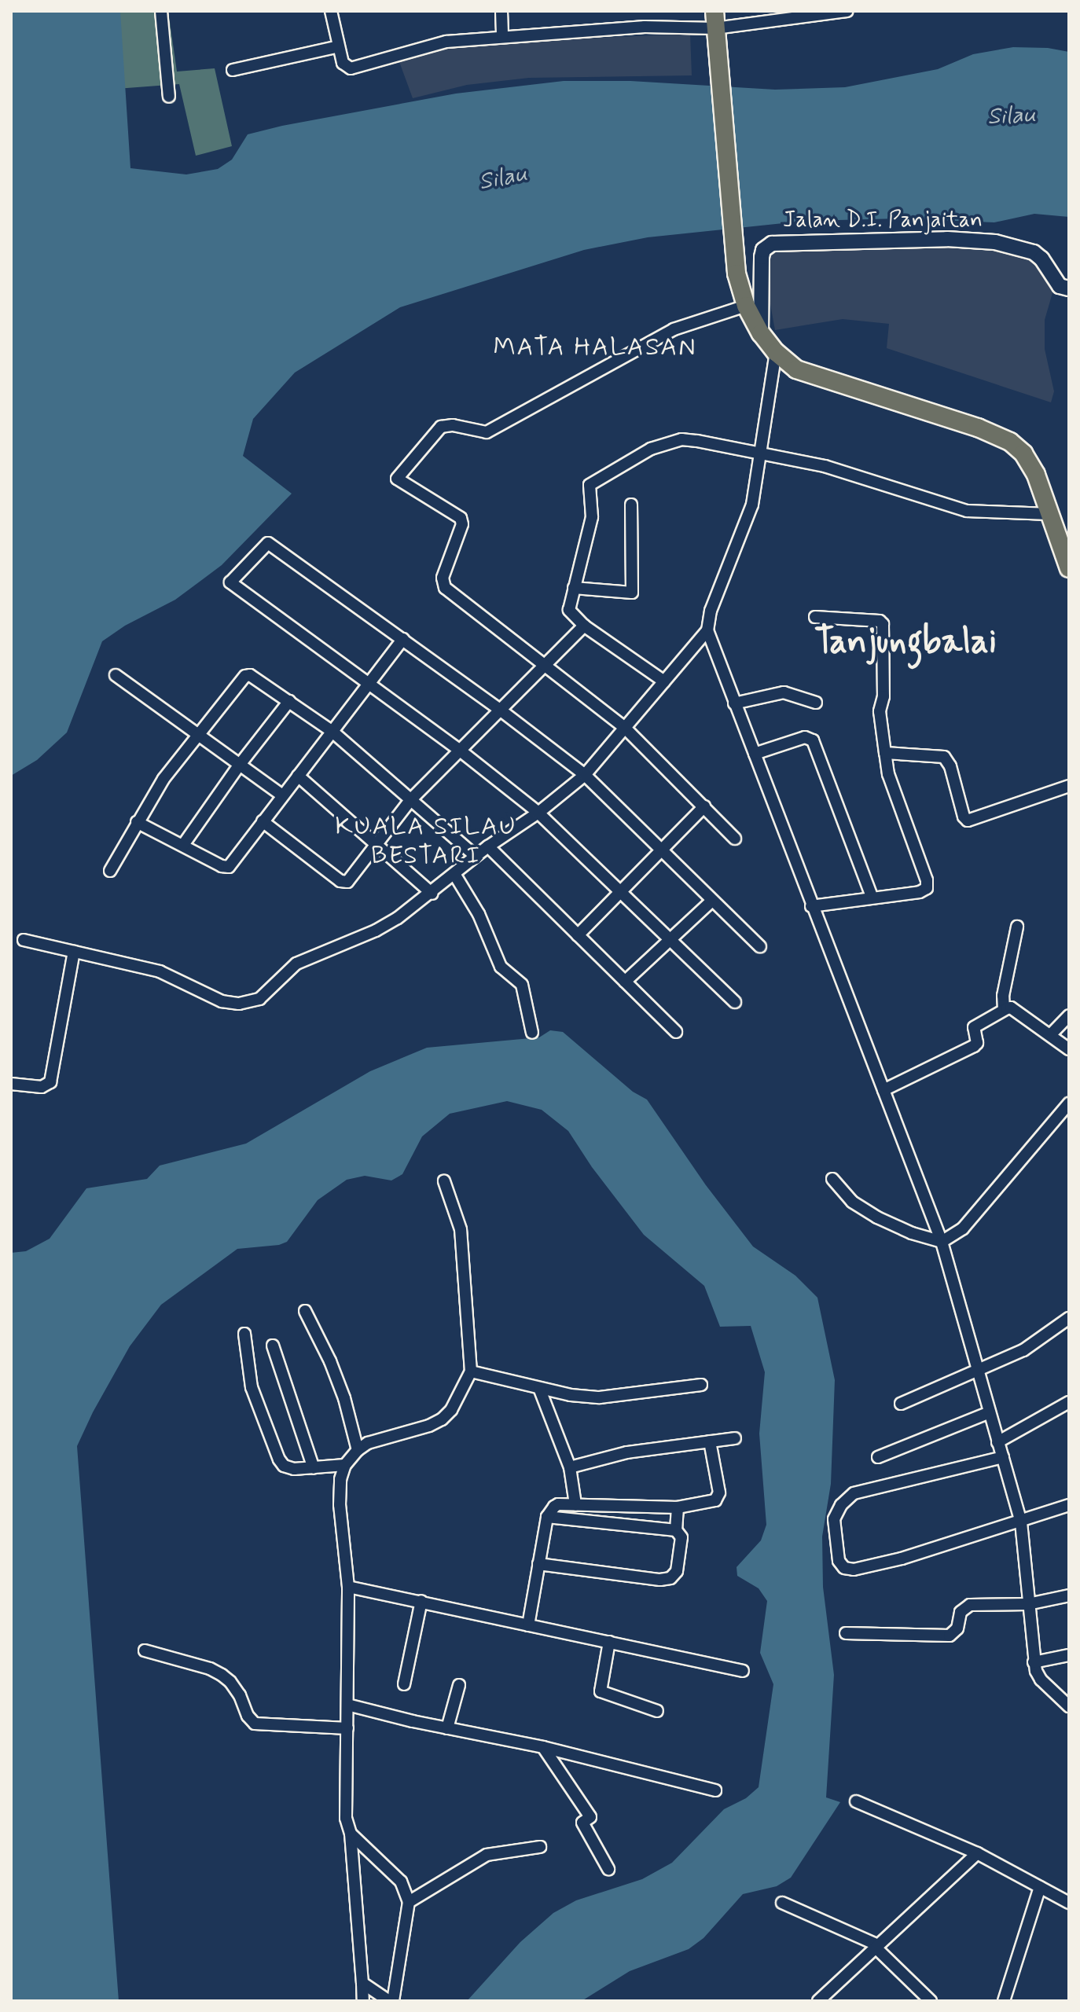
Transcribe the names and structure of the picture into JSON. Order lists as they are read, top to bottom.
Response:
{
  "streets": {
    "main road": ["Jalan D.I. Panjaitan"]
  },
  "districts": ["MATA HALASAN", "Tanjungbalai", "KUALA SILAU BESTARI"],
  "water": ["Silau"]
}
